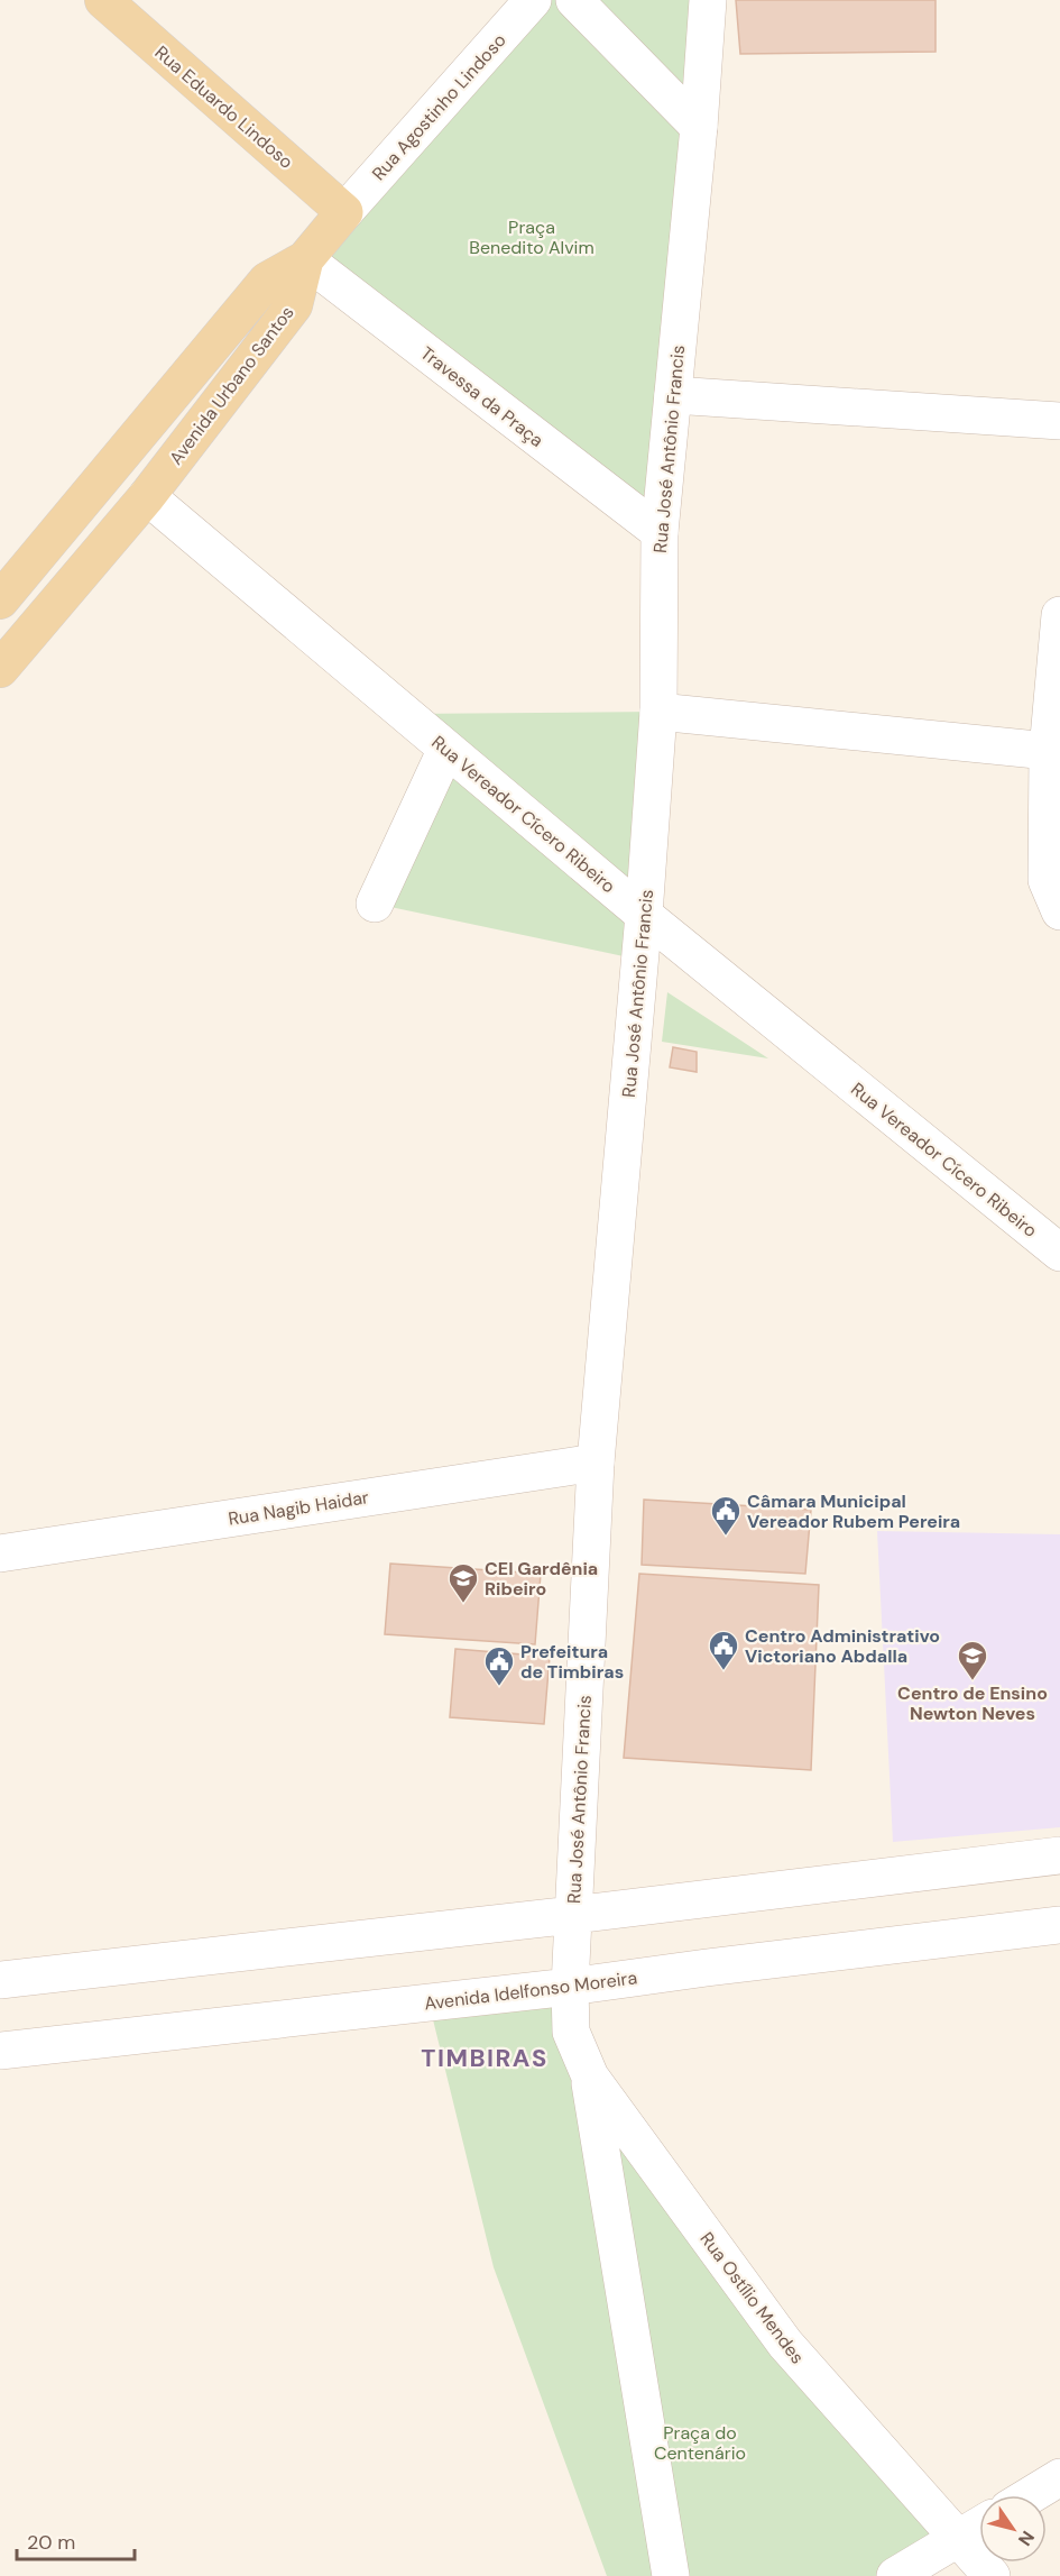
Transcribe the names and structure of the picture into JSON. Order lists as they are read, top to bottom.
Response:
{
  "streets": {
    "main road": ["Rua Eduardo Lindoso", "Avenida Urbano Santos"],
    "street": [
      "Rua Agostinho Lindoso",
      "Travessa da Praça",
      "Rua José Antônio Francis",
      "Rua Vereador Cícero Ribeiro",
      "Rua Nagib Haidar",
      "Avenida Idelfonso Moreira",
      "Rua Ostílio Mendes"
    ]
  },
  "crossings": [
    ["Rua Eduardo Lindoso", "Rua Agostinho Lindoso"],
    ["Avenida Urbano Santos", "Travessa da Praça"],
    ["Avenida Urbano Santos", "Rua Vereador Cícero Ribeiro"],
    ["Travessa da Praça", "Rua José Antônio Francis"],
    ["Rua José Antônio Francis", "Rua Vereador Cícero Ribeiro"],
    ["Rua José Antônio Francis", "Rua Nagib Haidar"],
    ["Rua José Antônio Francis", "Avenida Idelfonso Moreira"],
    ["Rua José Antônio Francis", "Rua Ostílio Mendes"],
    ["Avenida Idelfonso Moreira", "Rua Ostílio Mendes"]
  ],
  "districts": ["TIMBIRAS"],
  "parks": ["Praça Benedito Alvim", "Praça do Centenário"],
  "places": {
    "public building": ["Câmara Municipal Vereador Rubem Pereira", "Centro Administrativo Victoriano Abdalla", "Prefeitura de Timbiras"],
    "school or university": ["CEI Gardênia Ribeiro", "Centro de Ensino Newton Neves"]
  },
  "scale_bar": "20 m",
  "north": "bottom right"
}
